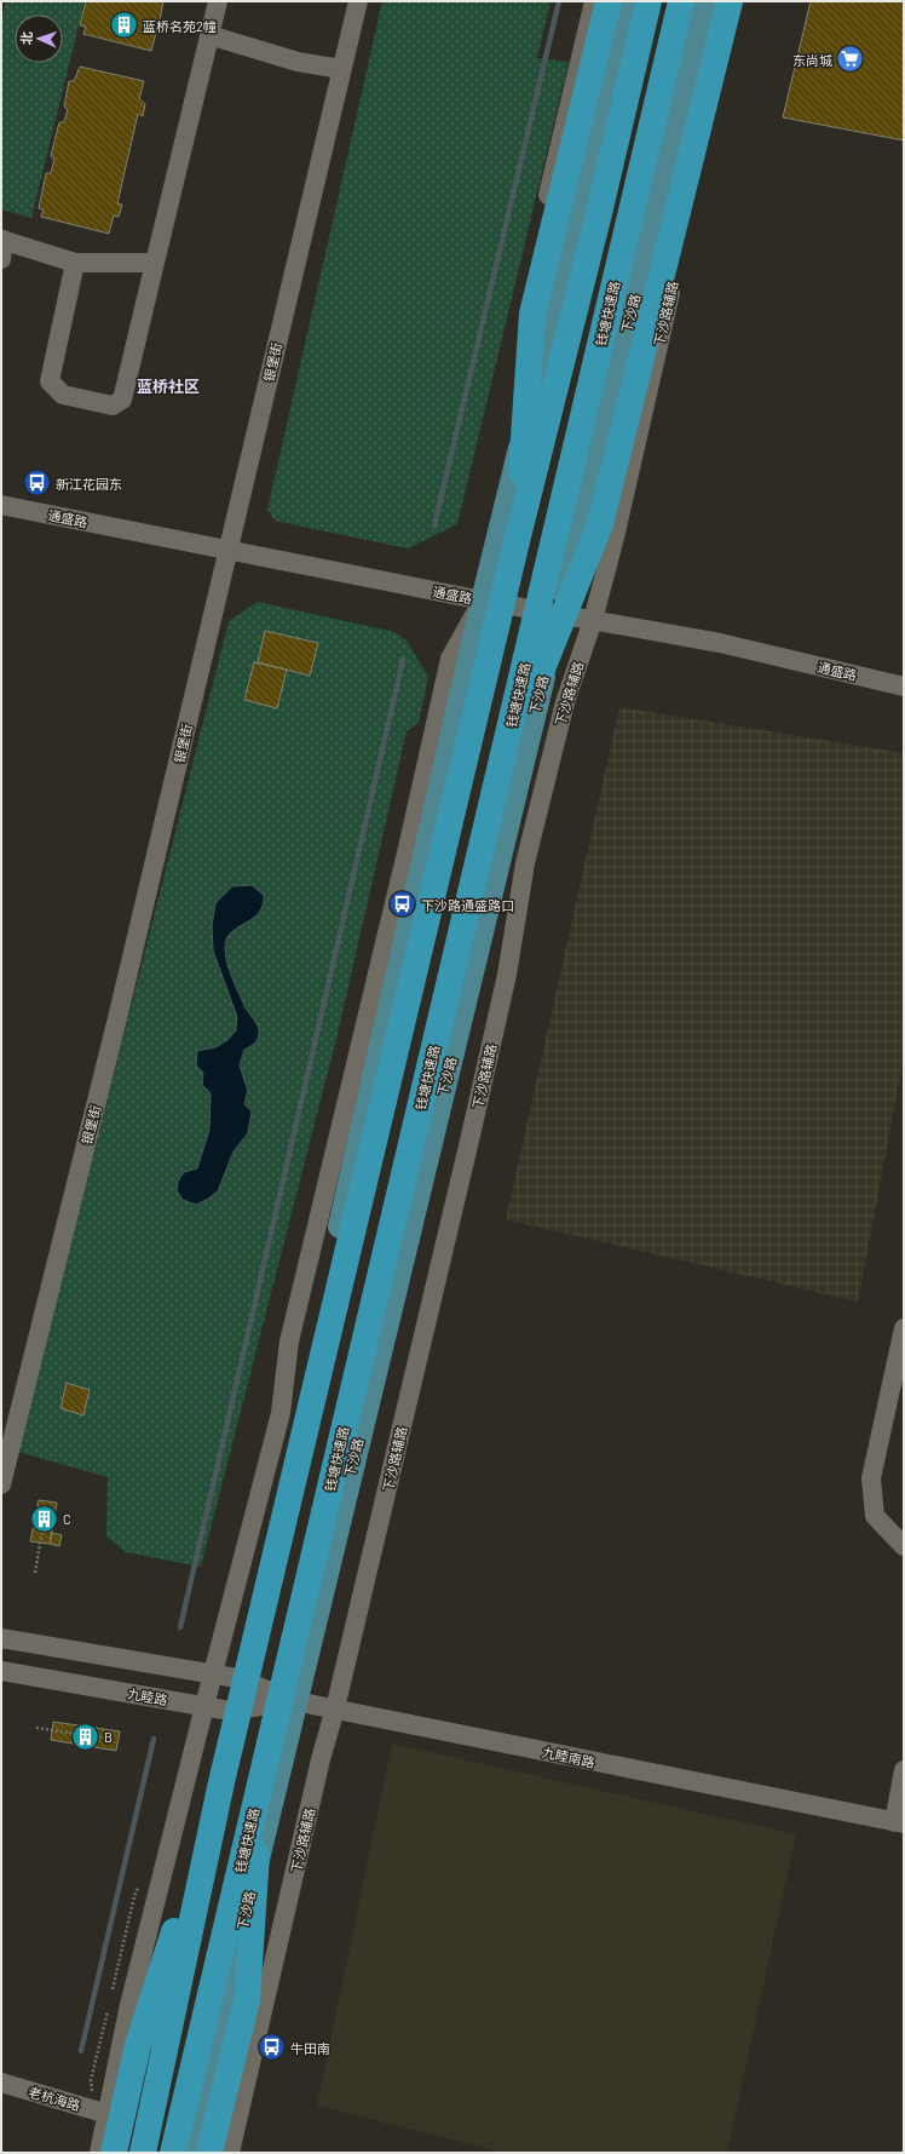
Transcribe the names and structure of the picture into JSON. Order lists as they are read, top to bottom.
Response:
{
  "streets": {
    "highway": ["钱塘快速路"],
    "main road": ["下沙路"],
    "street": [
      "下沙路辅路",
      "银堡街",
      "通盛路",
      "九睦路",
      "九睦南路",
      "老杭海路"
    ]
  },
  "crossings": [
    ["下沙路", "下沙路辅路"],
    ["下沙路", "通盛路"],
    ["下沙路", "九睦路"],
    ["下沙路", "九睦南路"],
    ["下沙路辅路", "通盛路"],
    ["下沙路辅路", "九睦南路"],
    ["银堡街", "通盛路"],
    ["九睦路", "九睦南路"]
  ],
  "districts": ["蓝桥社区"],
  "places": {
    "building": ["蓝桥名苑2幢", "C", "B"],
    "supermarket": ["东尚城"],
    "bus stop": ["新江花园东", "下沙路通盛路口", "牛田南"]
  },
  "north": "left"
}
